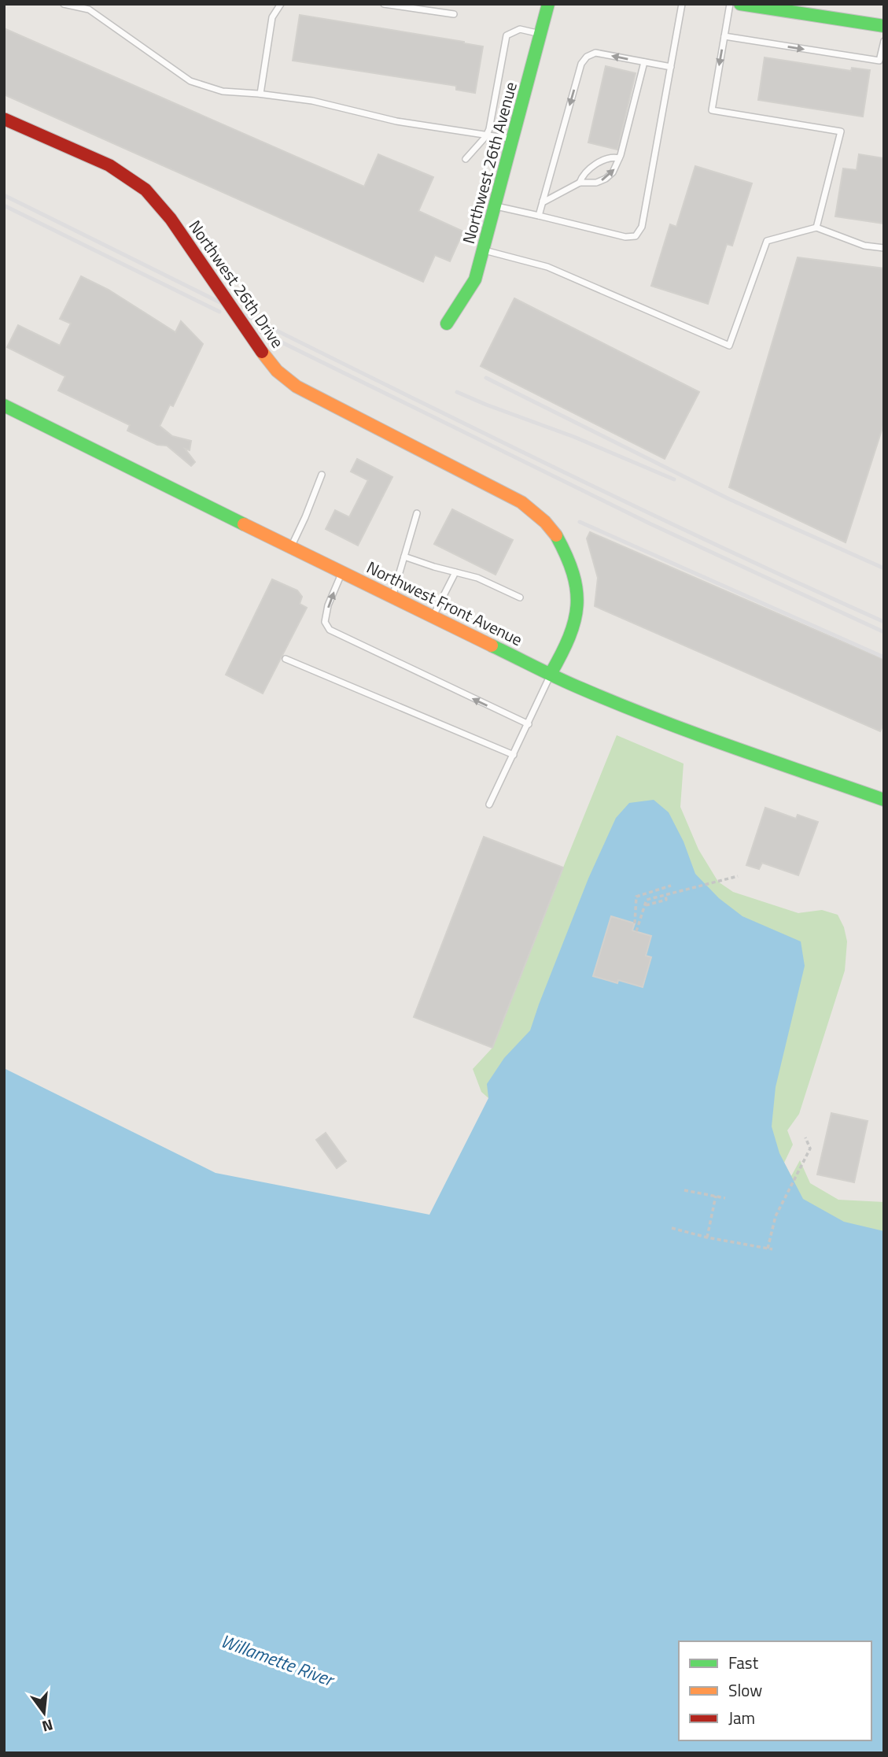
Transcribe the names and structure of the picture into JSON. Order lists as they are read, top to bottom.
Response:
{
  "streets": {
    "main road": ["Northwest 26th Avenue", "Northwest 26th Drive", "Northwest Front Avenue"]
  },
  "crossings": [
    ["Northwest 26th Drive", "Northwest Front Avenue"]
  ],
  "water": ["Willamette River"],
  "legend": ["Fast", "Slow", "Jam"],
  "north": "bottom"
}
